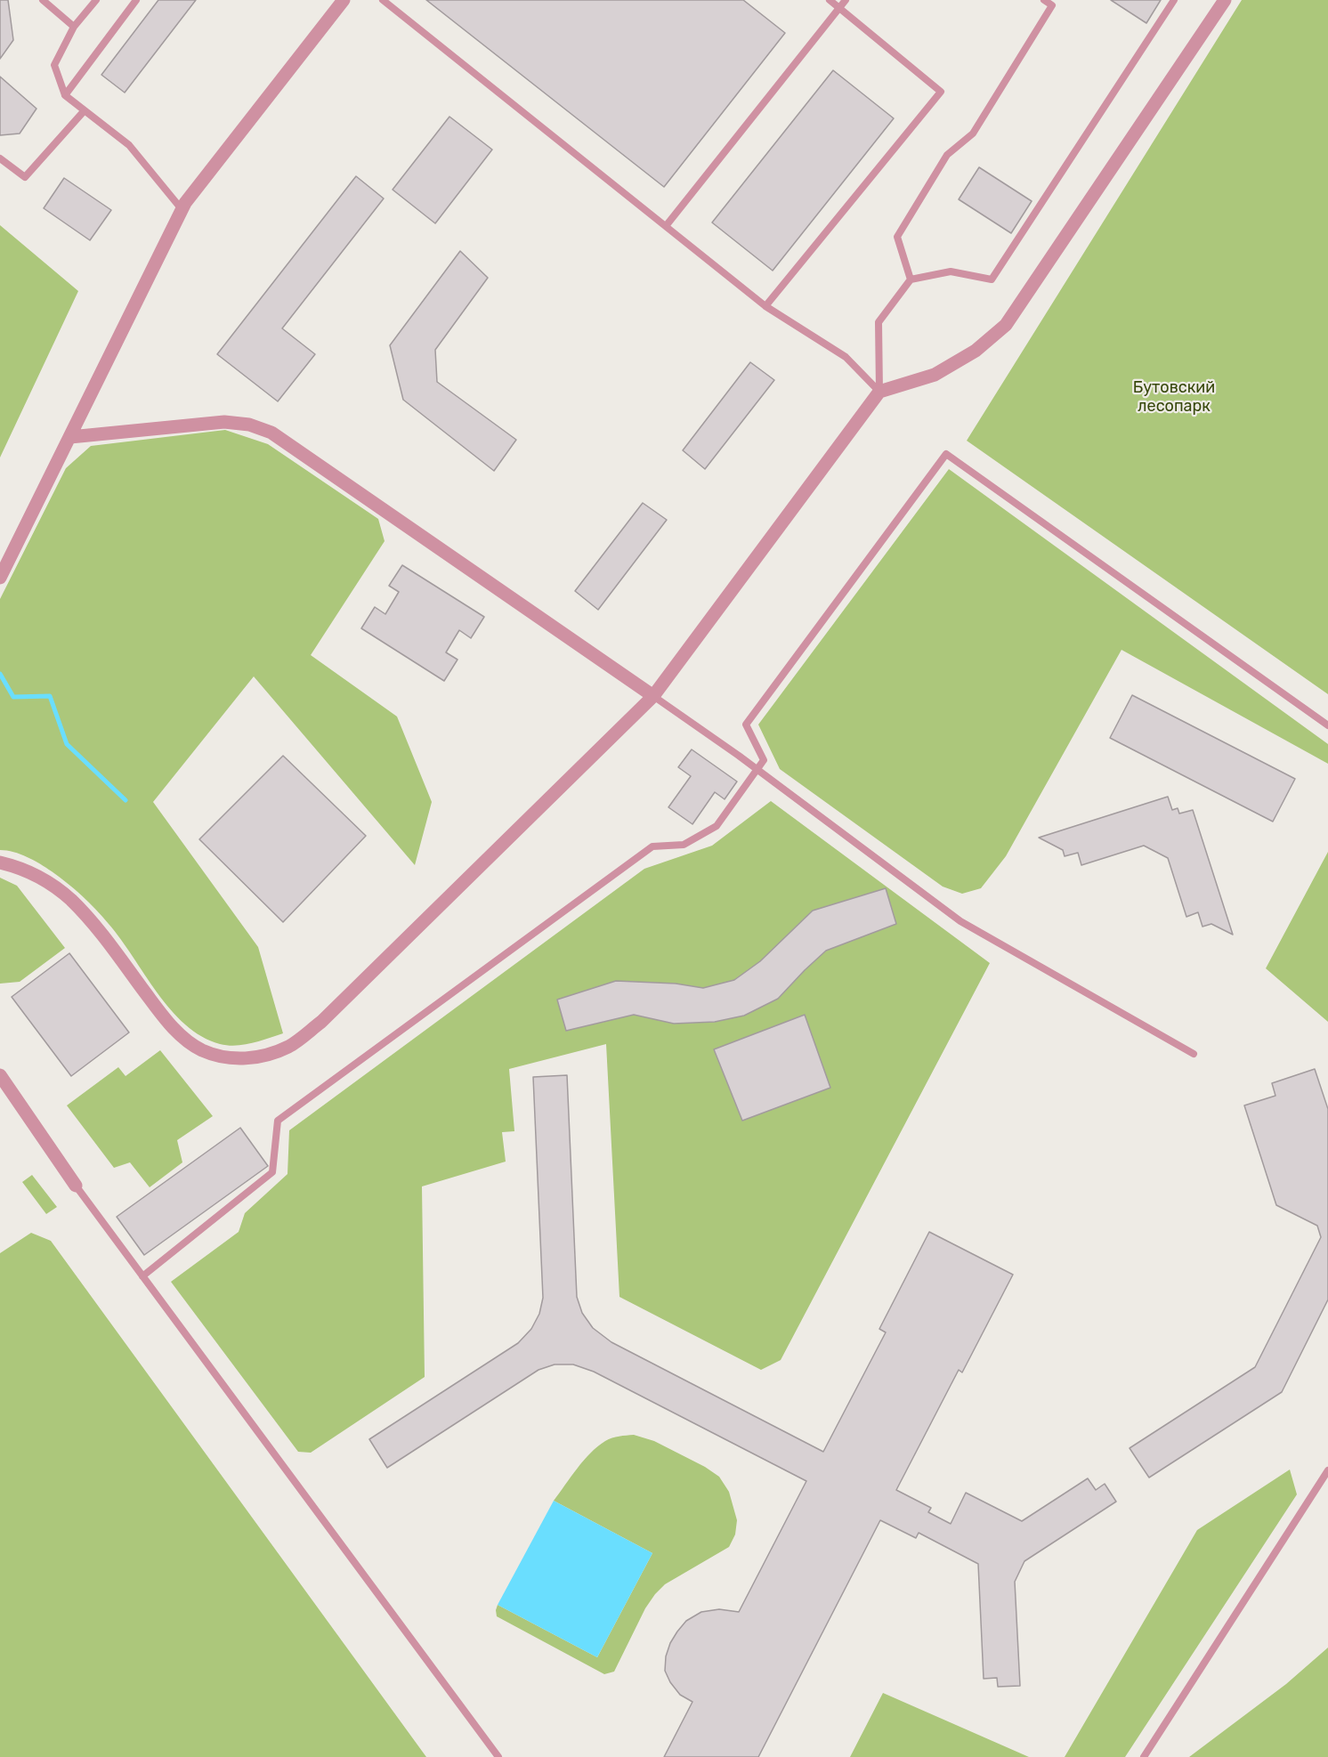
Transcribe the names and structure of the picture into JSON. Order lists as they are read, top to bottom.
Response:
{
  "parks": ["Бутовский лесопарк"]
}
